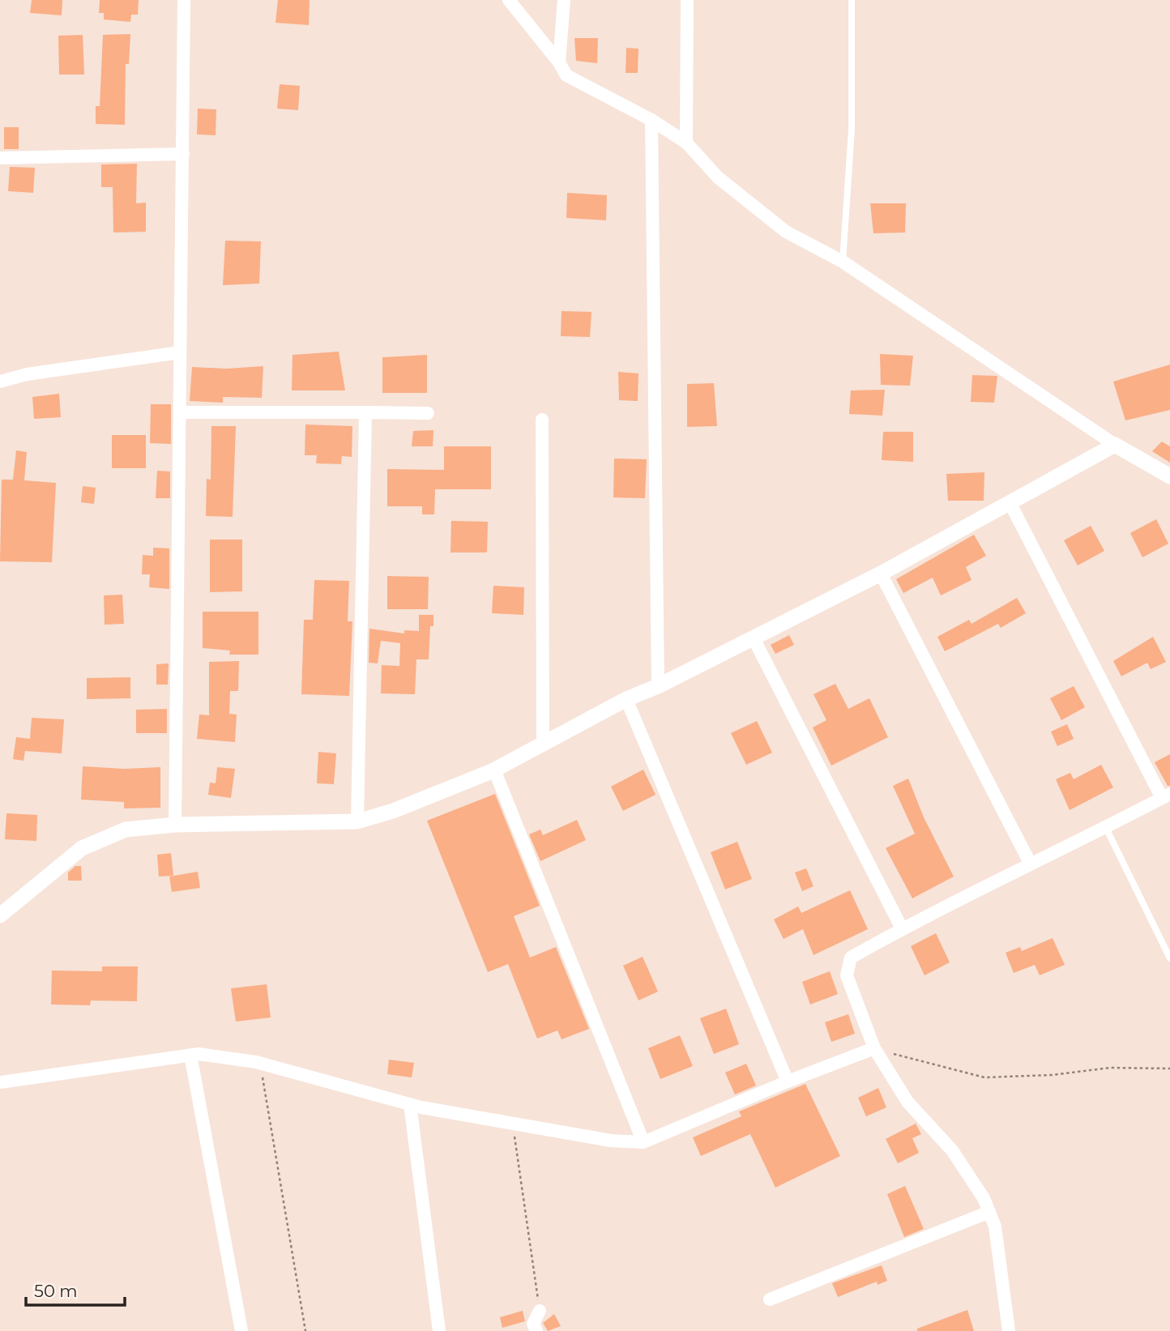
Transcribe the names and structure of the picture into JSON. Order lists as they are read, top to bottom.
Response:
{
  "scale_bar": "50 m"
}
